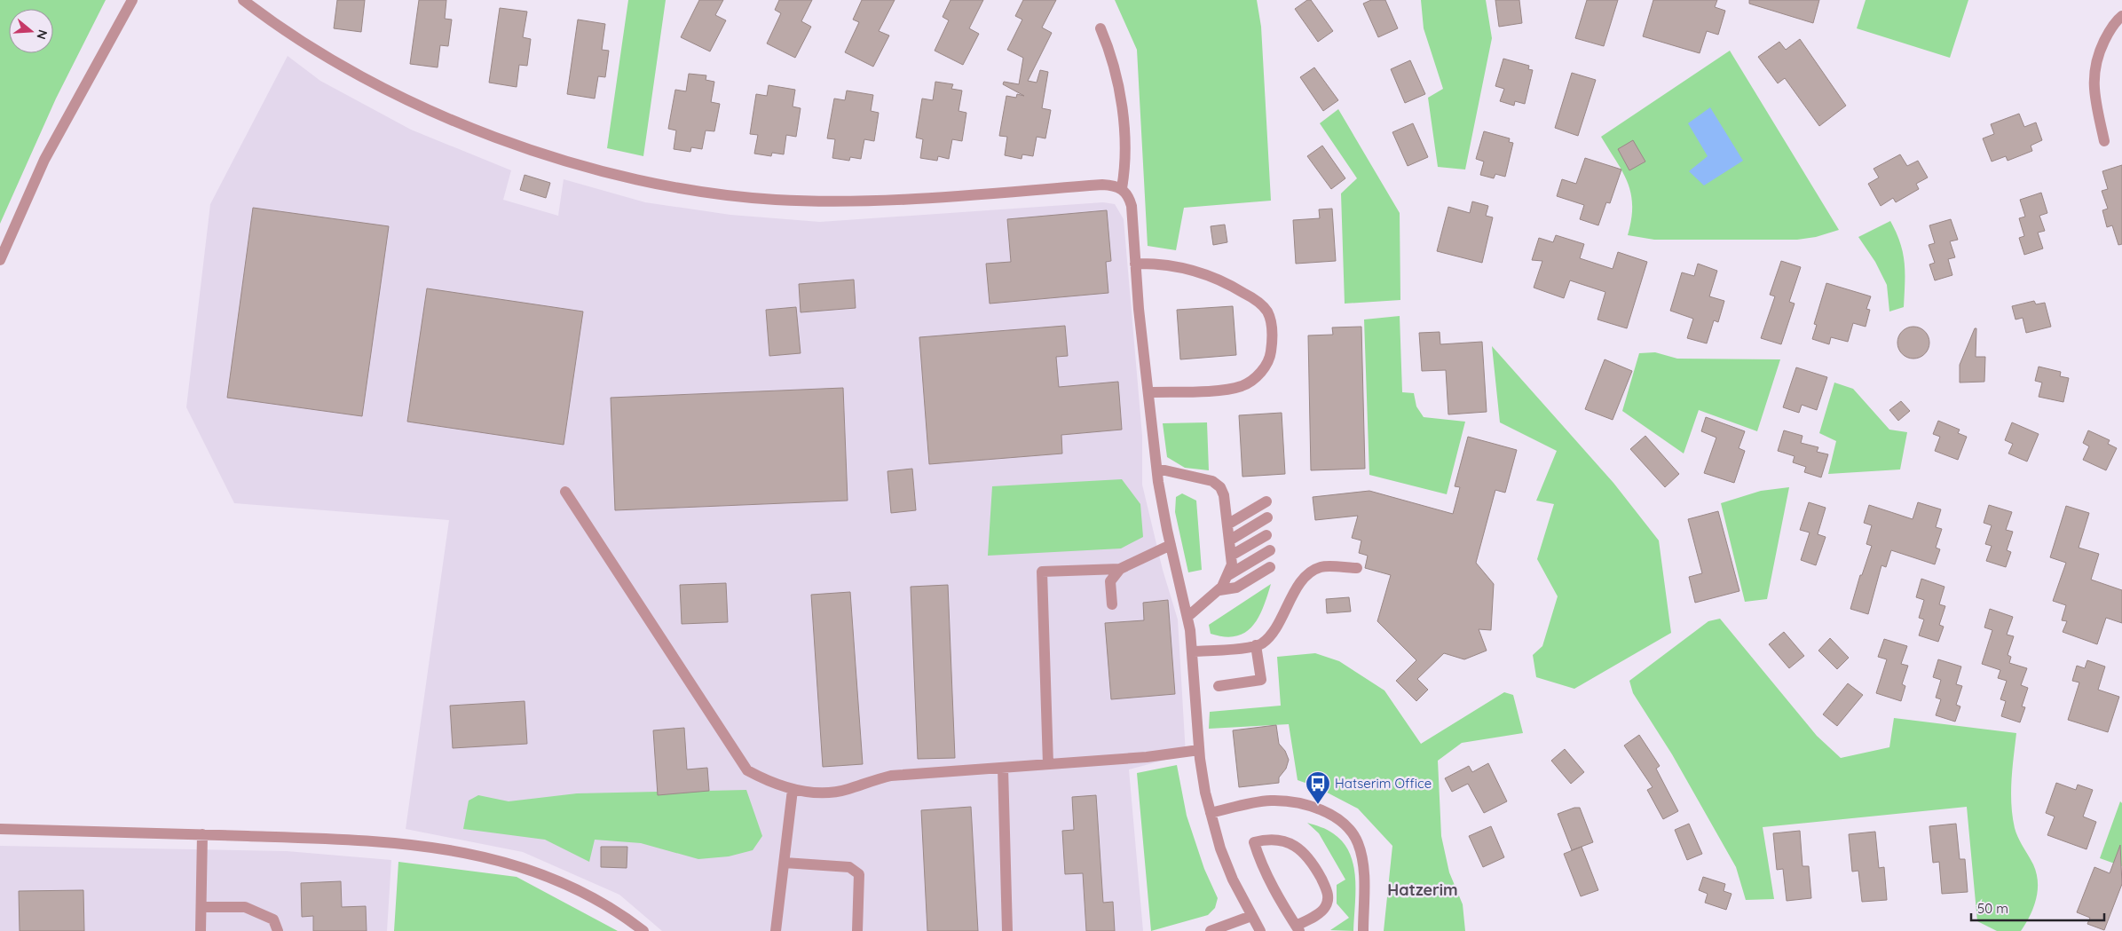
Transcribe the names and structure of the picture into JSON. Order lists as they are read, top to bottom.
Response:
{
  "districts": ["Hatzerim"],
  "places": {
    "bus stop": ["Hatserim Office"]
  },
  "scale_bar": "50 m",
  "north": "right"
}
